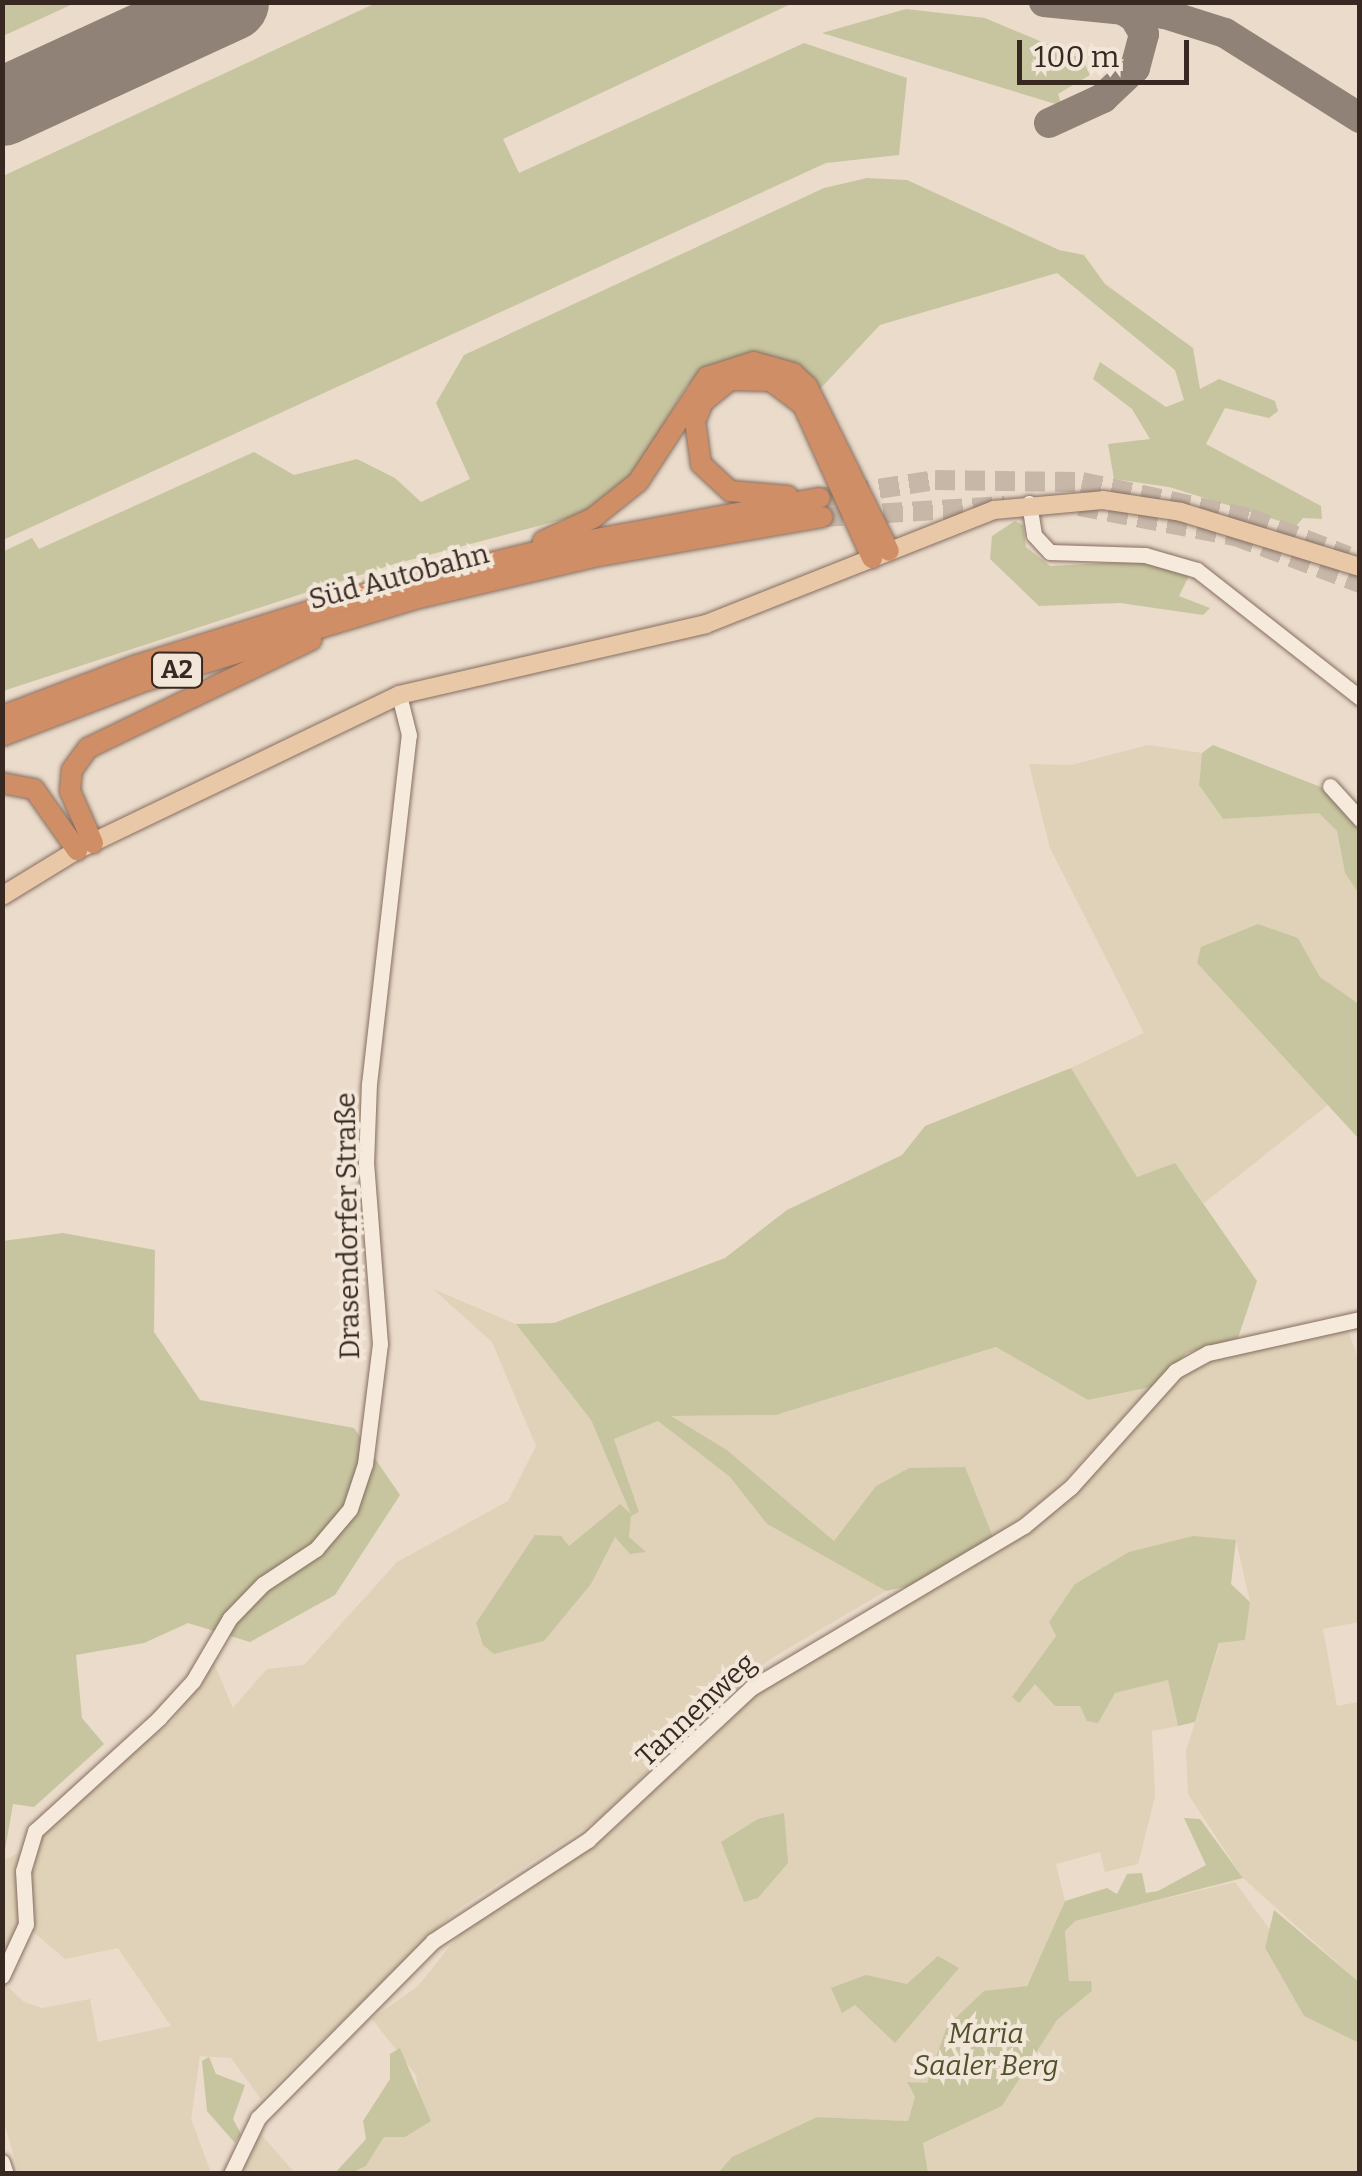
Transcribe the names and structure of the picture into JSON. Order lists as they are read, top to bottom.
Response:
{
  "streets": {
    "highway": ["Süd Autobahn", "A2"],
    "street": ["Drasendorfer Straße", "Tannenweg"]
  },
  "parks": ["Maria Saaler Berg"],
  "scale_bar": "100 m"
}
